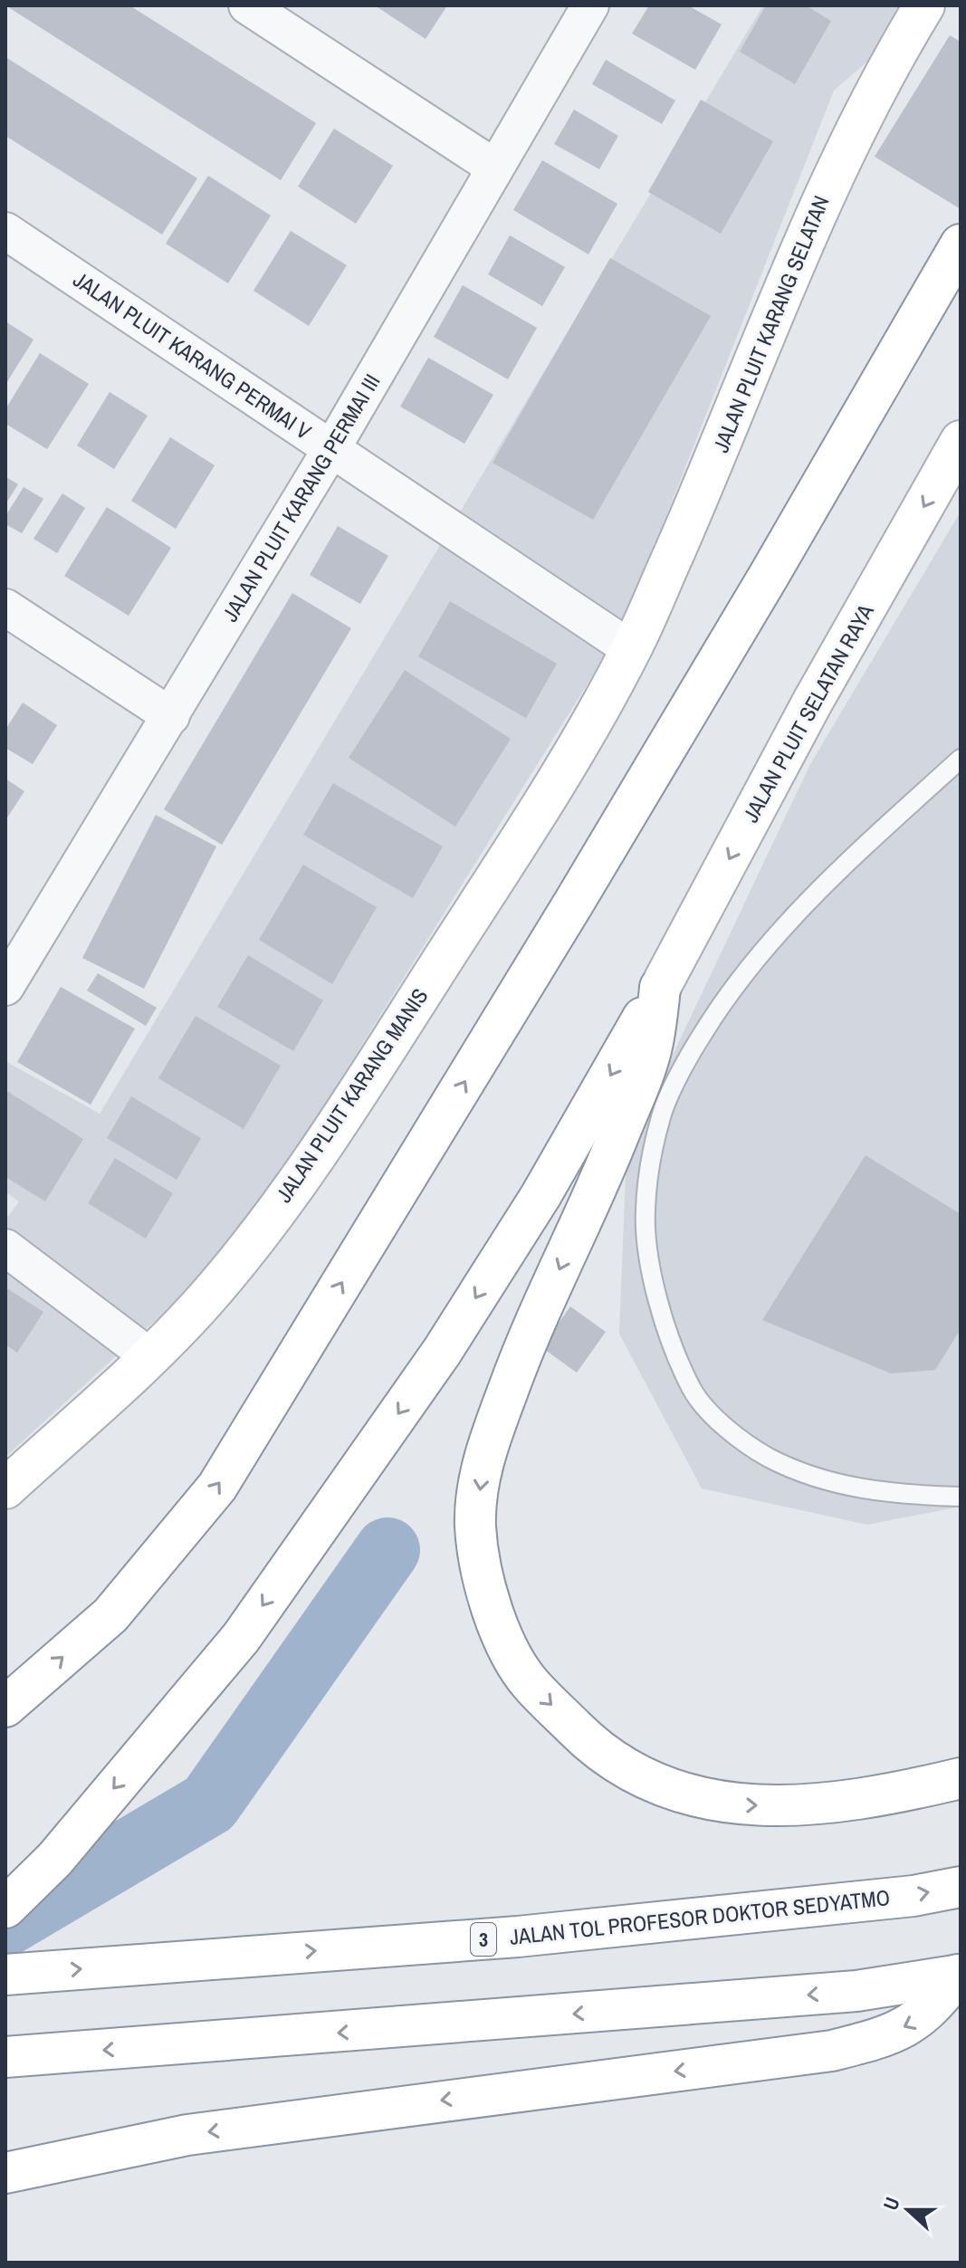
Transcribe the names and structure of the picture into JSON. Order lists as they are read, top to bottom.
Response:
{
  "streets": {
    "main road": [
      "JALAN PLUIT KARANG SELATAN",
      "JALAN PLUIT SELATAN RAYA",
      "JALAN PLUIT KARANG MANIS",
      "JALAN TOL PROFESOR DOKTOR SEDYATMO",
      "3"
    ],
    "street": ["JALAN PLUIT KARANG PERMAI V", "JALAN PLUIT KARANG PERMAI III"]
  },
  "crossings": [
    ["JALAN PLUIT KARANG SELATAN", "JALAN PLUIT KARANG PERMAI V"],
    ["JALAN PLUIT KARANG SELATAN", "JALAN PLUIT KARANG MANIS"],
    ["JALAN PLUIT KARANG PERMAI V", "JALAN PLUIT KARANG PERMAI III"],
    ["JALAN PLUIT KARANG PERMAI V", "JALAN PLUIT KARANG MANIS"]
  ],
  "north": "left"
}
